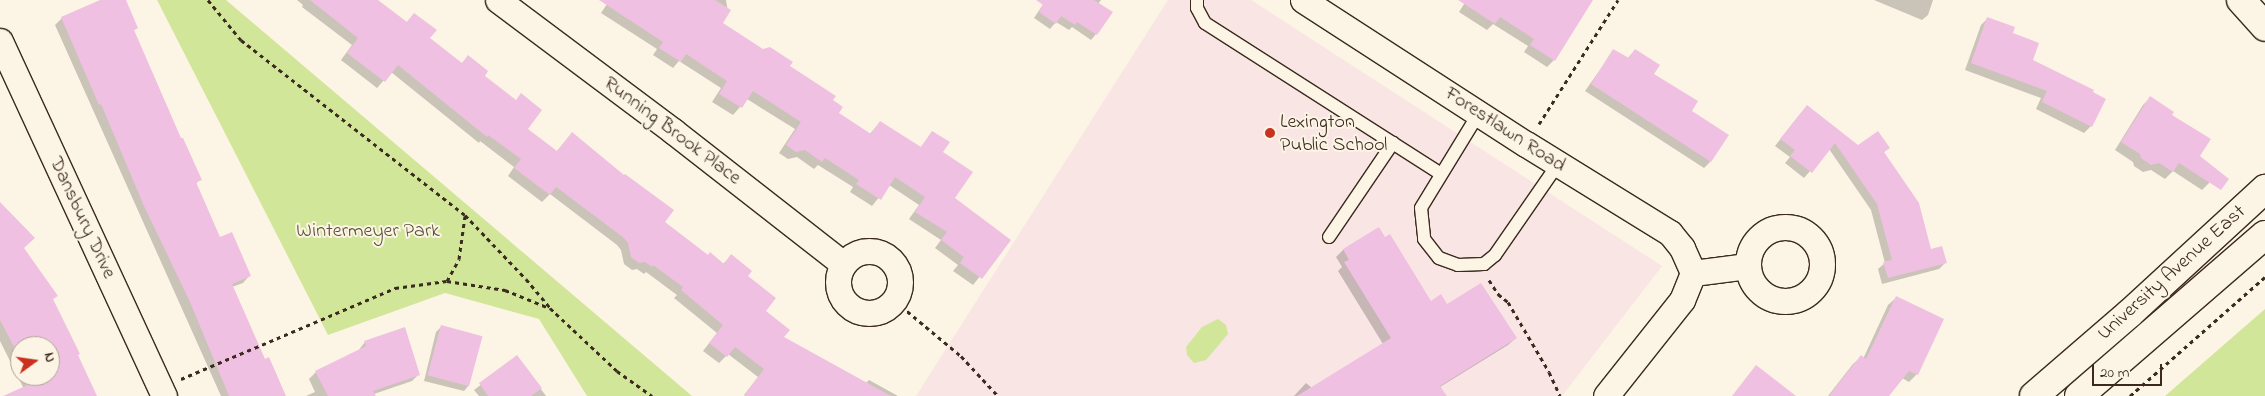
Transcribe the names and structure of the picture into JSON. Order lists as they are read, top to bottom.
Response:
{
  "streets": {
    "main road": ["University Avenue East"],
    "street": ["Forestlawn Road", "Running Brook Place", "Dansbury Drive"]
  },
  "parks": ["Wintermeyer Park"],
  "places": ["Lexington Public School"],
  "scale_bar": "20 m",
  "north": "right"
}
